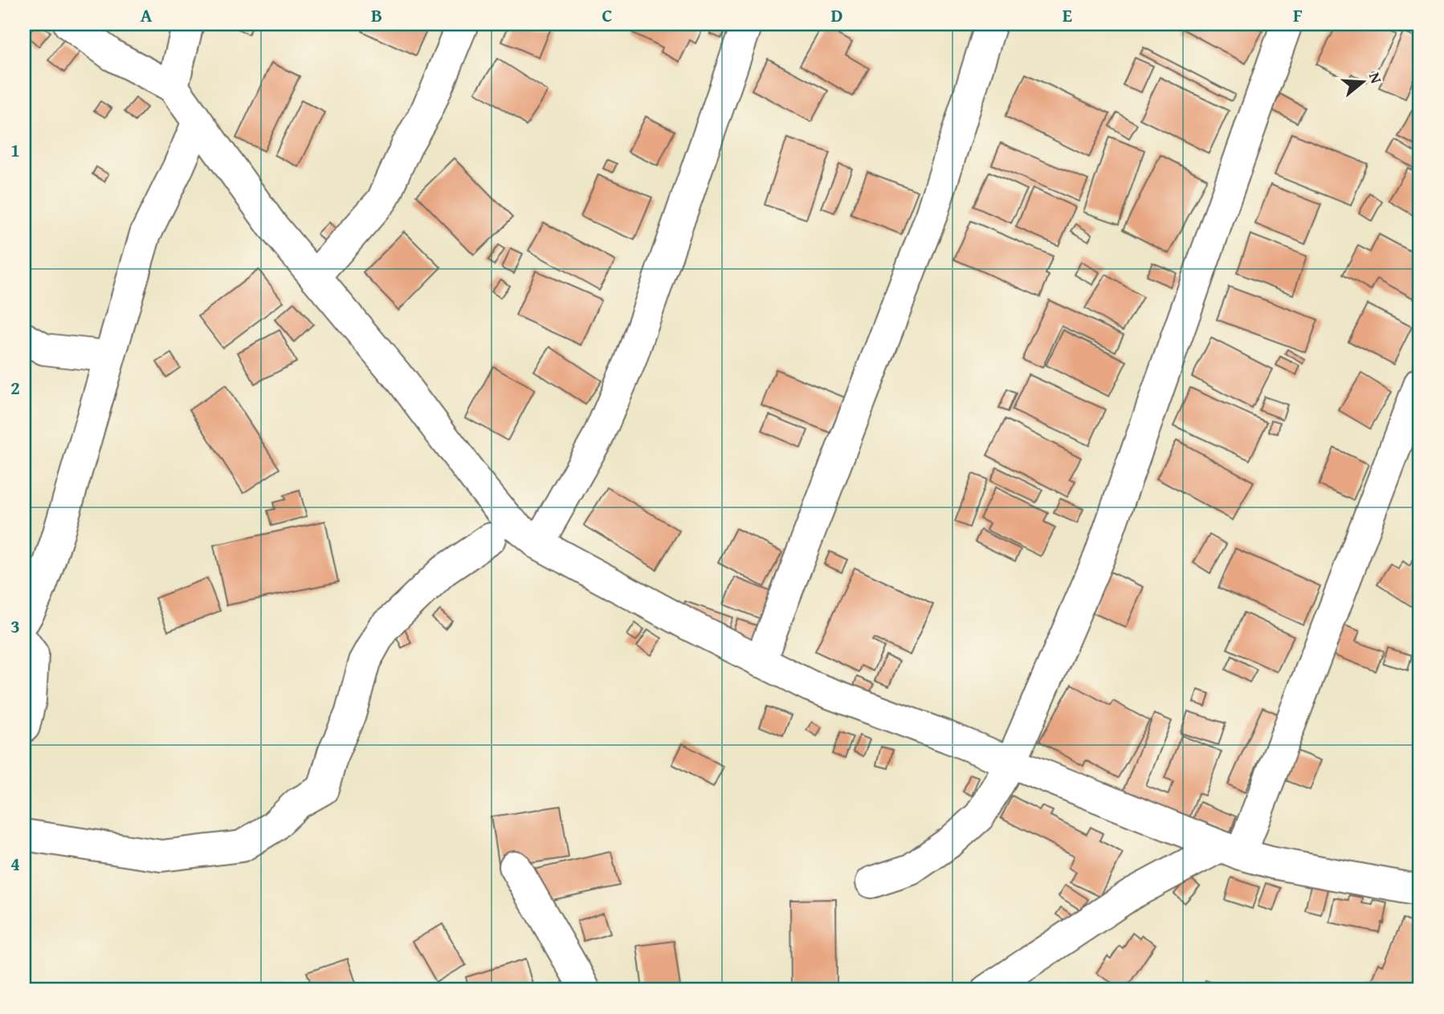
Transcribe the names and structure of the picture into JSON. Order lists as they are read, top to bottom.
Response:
{
  "north": "right",
  "grid": {
    "columns": [
      "A",
      "B",
      "C",
      "D",
      "E",
      "F"
    ],
    "rows": [
      "1",
      "2",
      "3",
      "4"
    ]
  }
}
